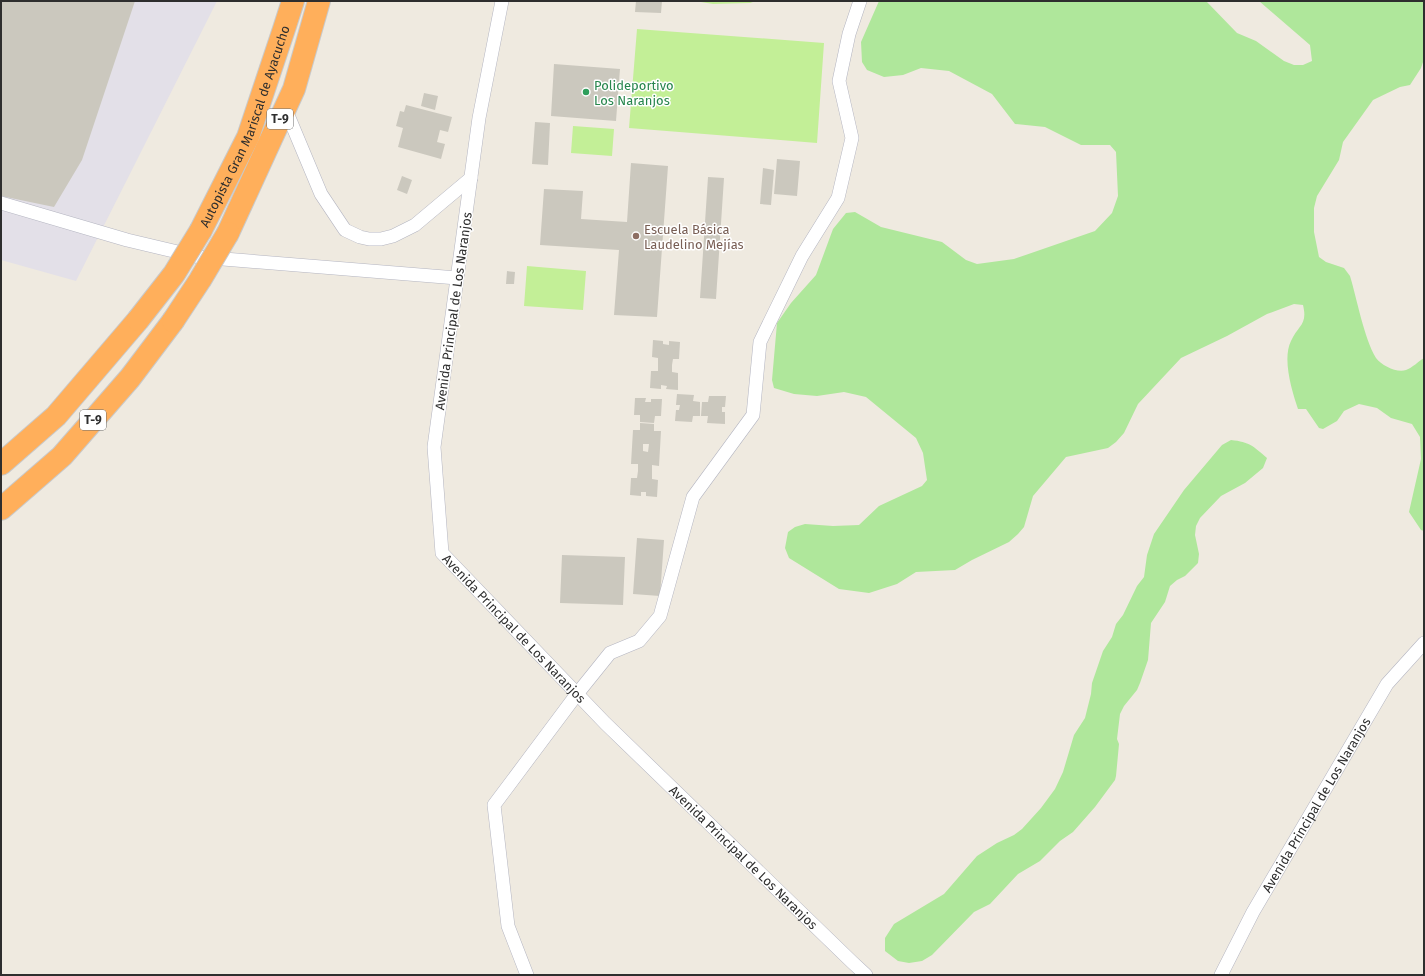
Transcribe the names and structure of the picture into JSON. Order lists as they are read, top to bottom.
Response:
{
  "streets": {
    "highway": ["T-9", "Autopista Gran Mariscal de Ayacucho"],
    "street": ["Avenida Principal de Los Naranjos"]
  },
  "crossings": [
    ["T-9", "Autopista Gran Mariscal de Ayacucho"],
    ["T-9", "Avenida Principal de Los Naranjos"]
  ],
  "places": ["Polideportivo Los Naranjos", "Escuela Básica Laudelino Mejías"]
}
